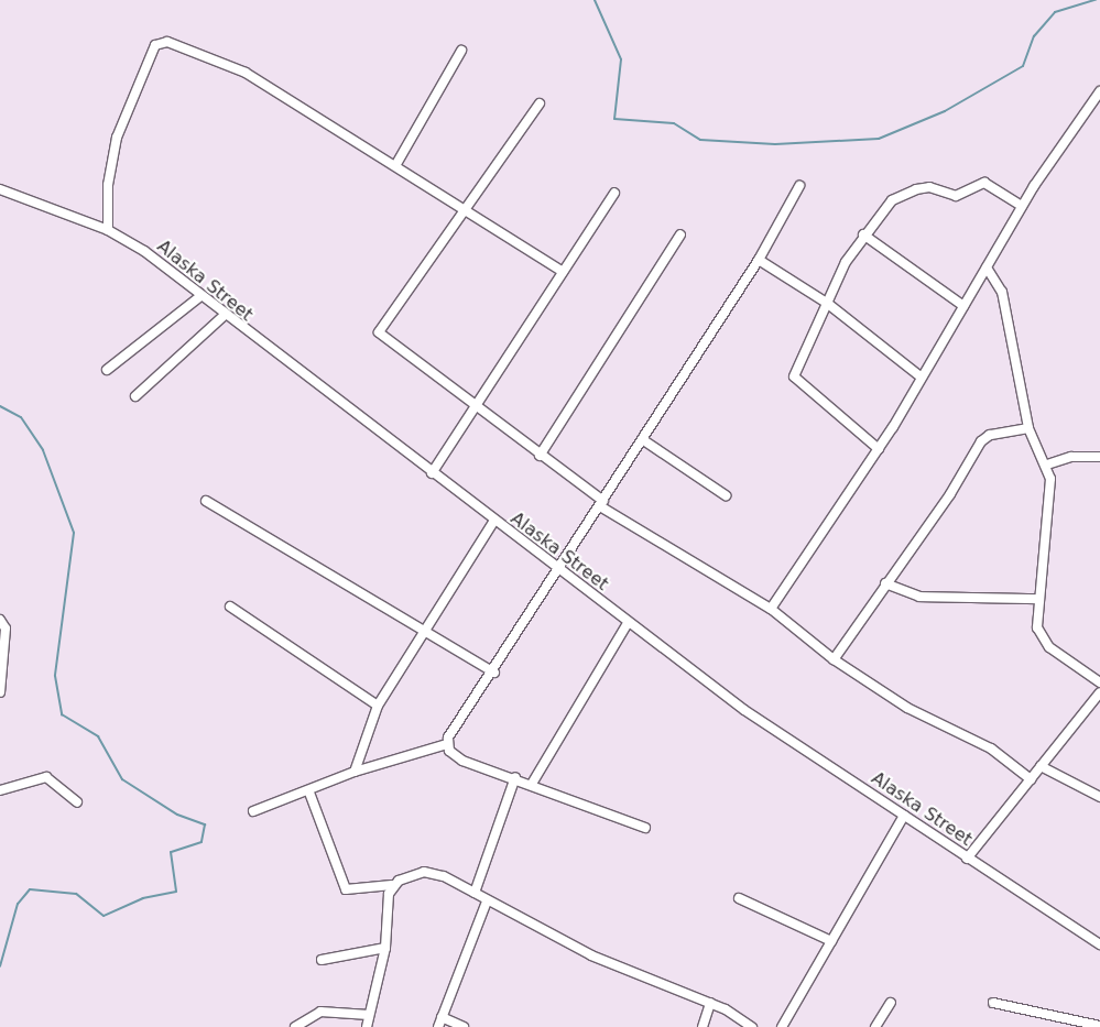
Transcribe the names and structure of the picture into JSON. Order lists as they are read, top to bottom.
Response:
{
  "streets": {
    "street": ["Alaska Street"]
  }
}
